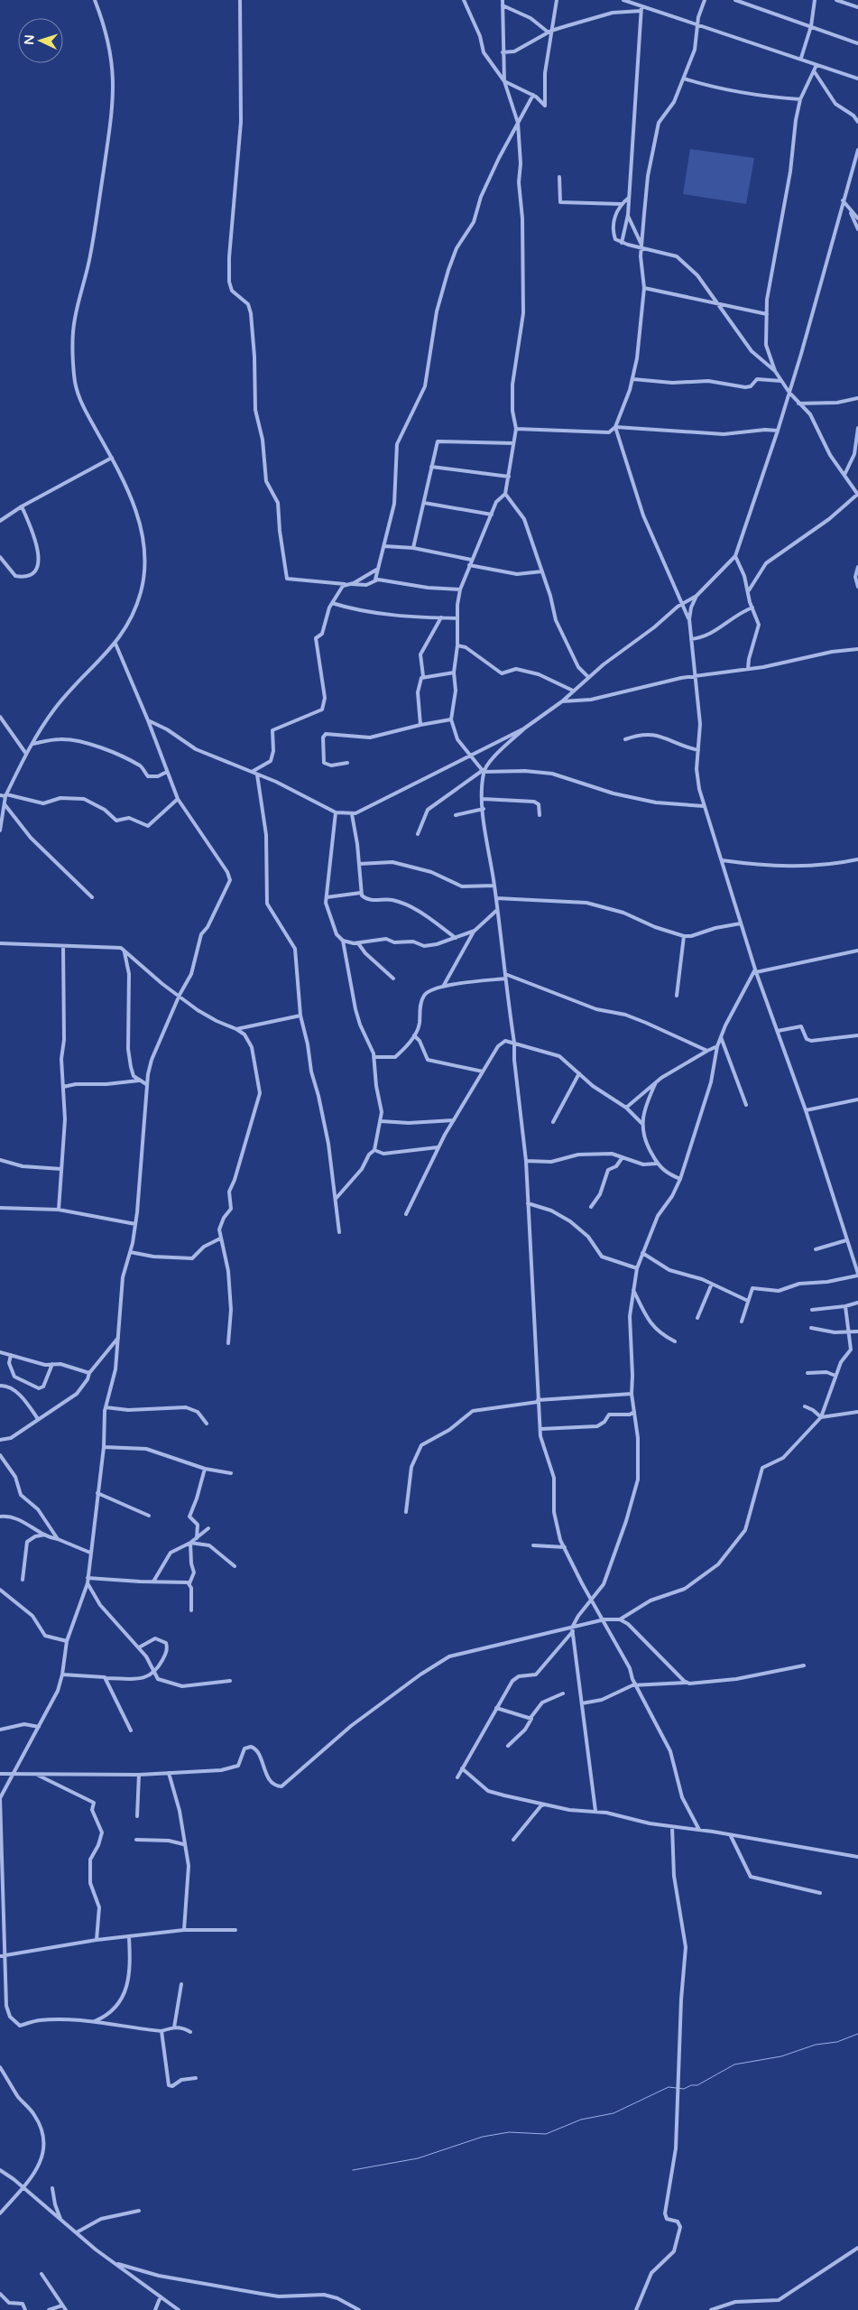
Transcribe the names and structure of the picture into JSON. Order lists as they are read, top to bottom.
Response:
{
  "north": "left"
}
